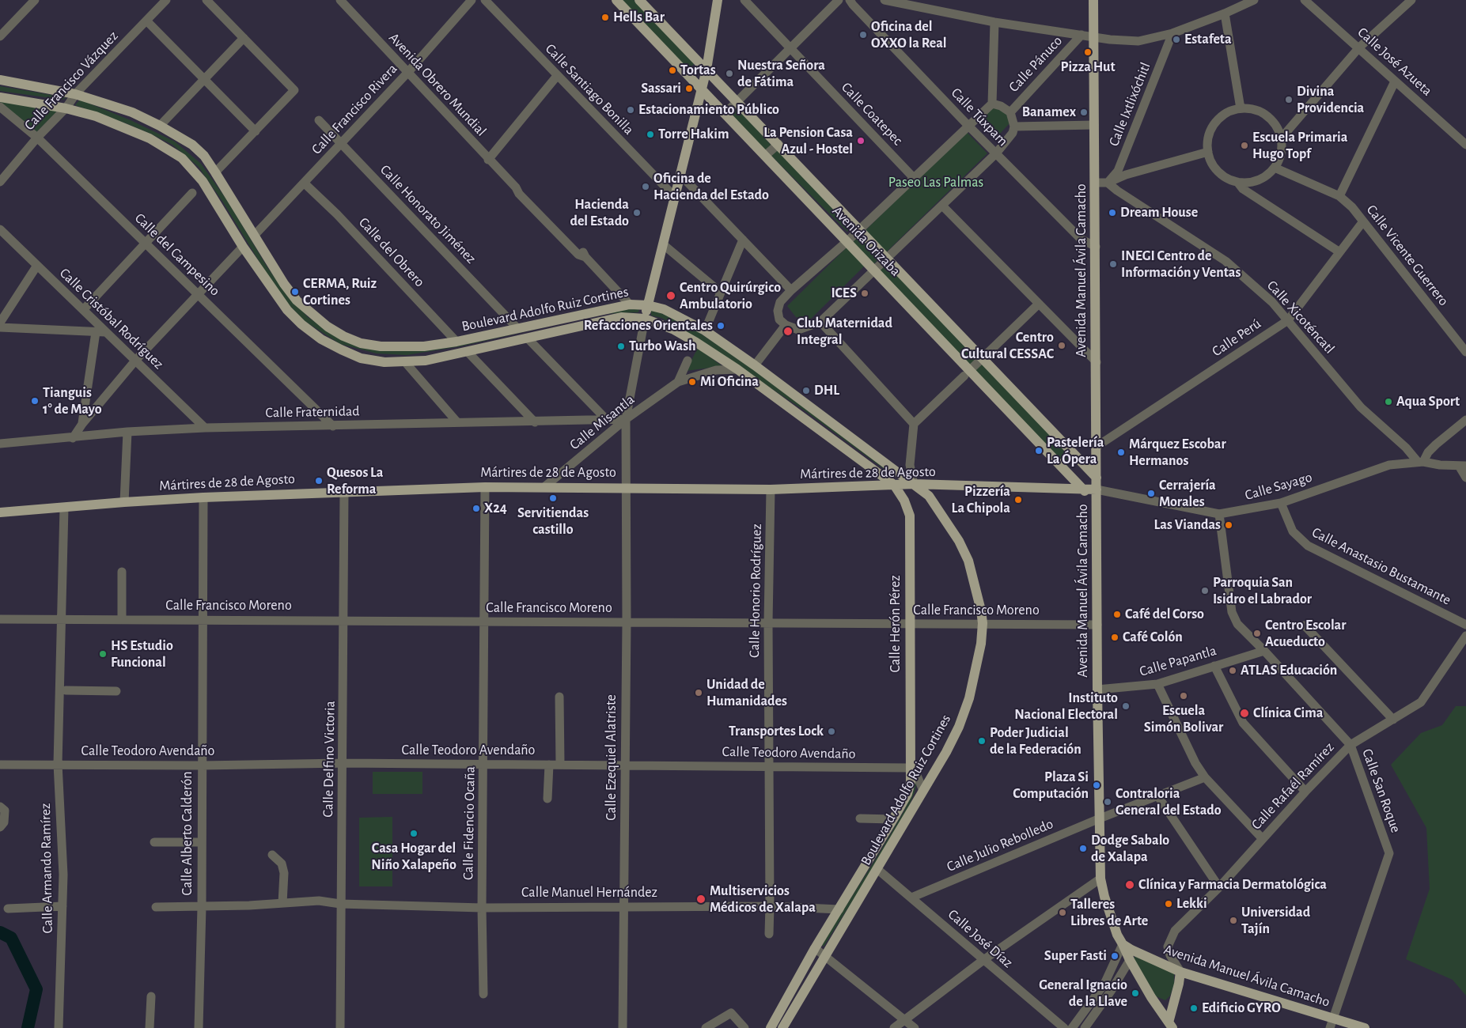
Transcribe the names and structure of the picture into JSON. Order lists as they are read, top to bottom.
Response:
{
  "streets": {
    "main road": [
      "Avenida Orizaba",
      "Avenida Manuel Ávila Camacho",
      "Boulevard Adolfo Ruiz Cortines",
      "Mártires de 28 de Agosto",
      "Calle Herón Pérez"
    ],
    "street": [
      "Calle José Azueta",
      "Calle Pánuco",
      "Calle Francisco Vázquez",
      "Avenida Obrero Mundial",
      "Calle Santiago Bonilla",
      "Calle Ixtlixóchitl",
      "Calle Francisco Rivera",
      "Calle Coatepec",
      "Calle Túxpam",
      "Calle Honorato Jiménez",
      "Calle del Obrero",
      "Calle del Campesino",
      "Calle Vicente Guerrero",
      "Calle Xicoténcatl",
      "Calle Cristóbal Rodríguez",
      "Calle Perú",
      "Calle Fraternidad",
      "Calle Misantla",
      "Calle Sayago",
      "Calle Anastasio Bustamante",
      "Calle Honorio Rodríguez",
      "Calle Francisco Moreno",
      "Calle Papantla",
      "Calle Teodoro Avendaño",
      "Calle Ezequiel Alatriste",
      "Calle Delfino Victoria",
      "Calle Rafaél Ramírez",
      "Calle San Roque",
      "Calle Fidencio Ocaña",
      "Calle Alberto Calderón",
      "Calle Julio Rebolledo",
      "Calle Armando Ramírez",
      "Calle Manuel Hernández",
      "Calle José Díaz"
    ]
  },
  "crossings": [
    ["Calle Francisco Vázquez", "Calle del Campesino"],
    ["Calle Francisco Vázquez", "Boulevard Adolfo Ruiz Cortines"],
    ["Avenida Obrero Mundial", "Calle Francisco Rivera"],
    ["Avenida Obrero Mundial", "Boulevard Adolfo Ruiz Cortines"],
    ["Calle Ixtlixóchitl", "Calle Xicoténcatl"],
    ["Calle Francisco Rivera", "Calle Honorato Jiménez"],
    ["Calle Francisco Rivera", "Calle del Obrero"],
    ["Calle Francisco Rivera", "Boulevard Adolfo Ruiz Cortines"],
    ["Calle Túxpam", "Avenida Manuel Ávila Camacho"],
    ["Calle Honorato Jiménez", "Boulevard Adolfo Ruiz Cortines"],
    ["Avenida Orizaba", "Avenida Manuel Ávila Camacho"],
    ["Avenida Orizaba", "Mártires de 28 de Agosto"],
    ["Calle del Obrero", "Boulevard Adolfo Ruiz Cortines"],
    ["Calle del Campesino", "Calle Fraternidad"],
    ["Calle Vicente Guerrero", "Calle Perú"],
    ["Avenida Manuel Ávila Camacho", "Calle Perú"],
    ["Avenida Manuel Ávila Camacho", "Mártires de 28 de Agosto"],
    ["Avenida Manuel Ávila Camacho", "Calle Sayago"],
    ["Avenida Manuel Ávila Camacho", "Calle Francisco Moreno"],
    ["Avenida Manuel Ávila Camacho", "Calle Papantla"],
    ["Avenida Manuel Ávila Camacho", "Calle Rafaél Ramírez"],
    ["Avenida Manuel Ávila Camacho", "Calle San Roque"],
    ["Avenida Manuel Ávila Camacho", "Calle Julio Rebolledo"],
    ["Boulevard Adolfo Ruiz Cortines", "Calle Misantla"],
    ["Boulevard Adolfo Ruiz Cortines", "Mártires de 28 de Agosto"],
    ["Boulevard Adolfo Ruiz Cortines", "Calle Francisco Moreno"],
    ["Boulevard Adolfo Ruiz Cortines", "Calle Herón Pérez"],
    ["Boulevard Adolfo Ruiz Cortines", "Calle Teodoro Avendaño"],
    ["Boulevard Adolfo Ruiz Cortines", "Calle Ezequiel Alatriste"],
    ["Boulevard Adolfo Ruiz Cortines", "Calle Manuel Hernández"],
    ["Boulevard Adolfo Ruiz Cortines", "Calle José Díaz"],
    ["Calle Xicoténcatl", "Calle Perú"],
    ["Calle Xicoténcatl", "Calle Sayago"],
    ["Calle Cristóbal Rodríguez", "Calle Fraternidad"],
    ["Calle Fraternidad", "Calle Misantla"],
    ["Calle Fraternidad", "Calle Ezequiel Alatriste"],
    ["Calle Misantla", "Mártires de 28 de Agosto"],
    ["Calle Misantla", "Calle Ezequiel Alatriste"],
    ["Mártires de 28 de Agosto", "Calle Sayago"],
    ["Mártires de 28 de Agosto", "Calle Honorio Rodríguez"],
    ["Mártires de 28 de Agosto", "Calle Herón Pérez"],
    ["Mártires de 28 de Agosto", "Calle Ezequiel Alatriste"],
    ["Mártires de 28 de Agosto", "Calle Delfino Victoria"],
    ["Mártires de 28 de Agosto", "Calle Fidencio Ocaña"],
    ["Mártires de 28 de Agosto", "Calle Alberto Calderón"],
    ["Mártires de 28 de Agosto", "Calle Armando Ramírez"],
    ["Calle Sayago", "Calle Anastasio Bustamante"],
    ["Calle Sayago", "Calle San Roque"],
    ["Calle Honorio Rodríguez", "Calle Francisco Moreno"],
    ["Calle Honorio Rodríguez", "Calle Teodoro Avendaño"],
    ["Calle Honorio Rodríguez", "Calle Manuel Hernández"],
    ["Calle Francisco Moreno", "Calle Herón Pérez"],
    ["Calle Francisco Moreno", "Calle Ezequiel Alatriste"],
    ["Calle Francisco Moreno", "Calle Delfino Victoria"],
    ["Calle Francisco Moreno", "Calle Fidencio Ocaña"],
    ["Calle Francisco Moreno", "Calle Alberto Calderón"],
    ["Calle Francisco Moreno", "Calle Armando Ramírez"],
    ["Calle Herón Pérez", "Calle Teodoro Avendaño"],
    ["Calle Papantla", "Calle San Roque"],
    ["Calle Teodoro Avendaño", "Calle Ezequiel Alatriste"],
    ["Calle Teodoro Avendaño", "Calle Delfino Victoria"],
    ["Calle Teodoro Avendaño", "Calle Fidencio Ocaña"],
    ["Calle Teodoro Avendaño", "Calle Alberto Calderón"],
    ["Calle Teodoro Avendaño", "Calle Armando Ramírez"],
    ["Calle Ezequiel Alatriste", "Calle Manuel Hernández"],
    ["Calle Delfino Victoria", "Calle Manuel Hernández"],
    ["Calle Rafaél Ramírez", "Calle San Roque"],
    ["Calle Fidencio Ocaña", "Calle Manuel Hernández"],
    ["Calle Alberto Calderón", "Calle Manuel Hernández"],
    ["Calle Julio Rebolledo", "Calle José Díaz"]
  ],
  "parks": ["Paseo Las Palmas"],
  "places": [
    "Hells Bar",
    "Oficina del OXXO la Real",
    "Estafeta",
    "Pizza Hut",
    "Tortas",
    "Nuestra Señora de Fátima",
    "Sassari",
    "Divina Providencia",
    "Estacionamiento Público",
    "Banamex",
    "Torre Hakim",
    "La Pension Casa Azul - Hostel",
    "Escuela Primaria Hugo Topf",
    "Oficina de Hacienda del Estado",
    "Hacienda del Estado",
    "Dream House",
    "INEGI Centro de Información y Ventas",
    "CERMA, Ruiz Cortines",
    "ICES",
    "Centro Quirúrgico Ambulatorio",
    "Refacciones Orientales",
    "Club Maternidad Integral",
    "Centro Cultural CESSAC",
    "Turbo Wash",
    "Mi Oficina",
    "DHL",
    "Tianguis 1° de Mayo",
    "Aqua Sport",
    "Pastelería La Ópera",
    "Márquez Escobar Hermanos",
    "Quesos La Reforma",
    "Cerrajería Morales",
    "Servitiendas castillo",
    "Pizzería La Chipola",
    "X24",
    "Las Viandas",
    "Parroquia San Isidro el Labrador",
    "Café del Corso",
    "Centro Escolar Acueducto",
    "Café Colón",
    "HS Estudio Funcional",
    "ATLAS Educación",
    "Unidad de Humanidades",
    "Escuela Simón Bolivar",
    "Instituto Nacional Electoral",
    "Clínica Cima",
    "Transportes Lock",
    "Poder Judicial de la Federación",
    "Plaza Si Computación",
    "Contraloria General del Estado",
    "Casa Hogar del Niño Xalapeño",
    "Dodge Sabalo de Xalapa",
    "Clínica y Farmacia Dermatológica",
    "Multiservicios Médicos de Xalapa",
    "Lekki",
    "Talleres Libres de Arte",
    "Universidad Tajín",
    "Super Fasti",
    "General Ignacio de la Llave",
    "Edificio GYRO"
  ]
}
